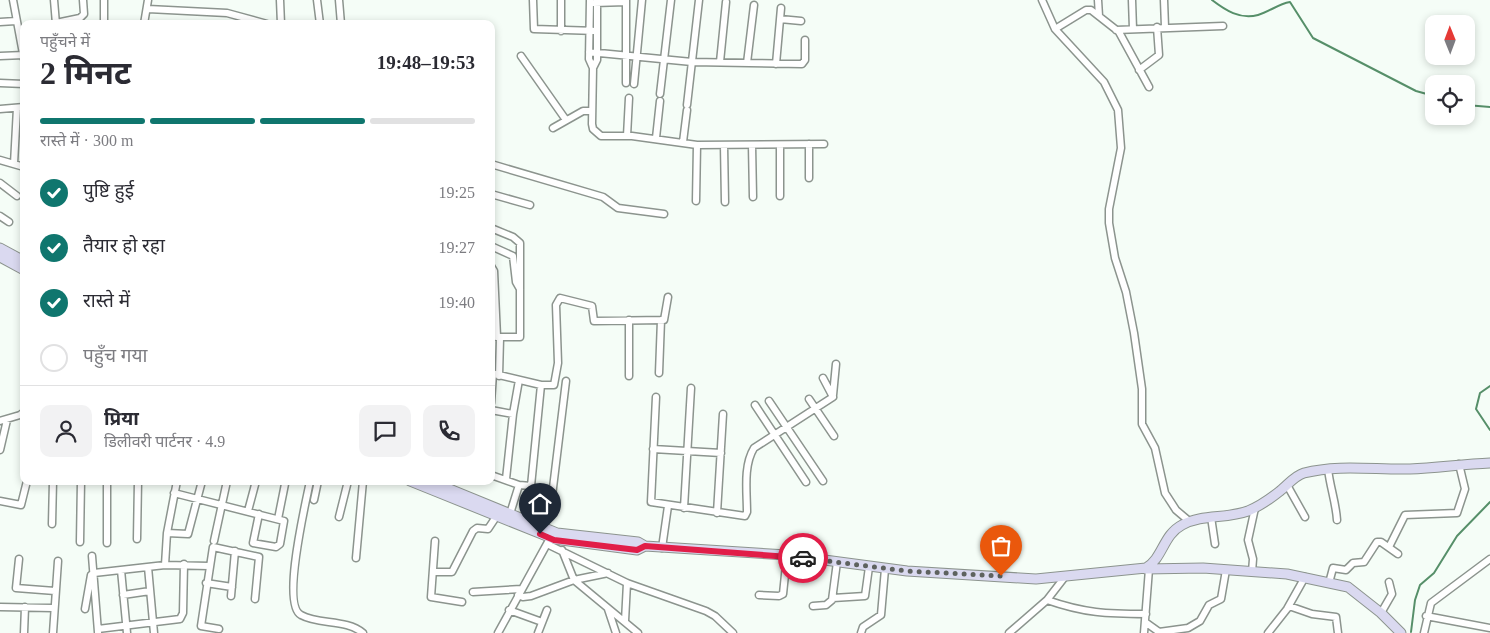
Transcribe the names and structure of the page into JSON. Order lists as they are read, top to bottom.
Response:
{
  "north": "top",
  "page": {
    "heading": ["2 मिनट", "पहुँचने में", "19:48–19:53"],
    "panel": ["प्रिया", "डिलीवरी पार्टनर · 4.9"],
    "bar": "रास्ते में · 300 m",
    "list": [
      ["पुष्टि हुई", "19:25"],
      ["तैयार हो रहा", "19:27"],
      ["रास्ते में", "19:40"],
      "पहुँच गया"
    ]
  }
}
